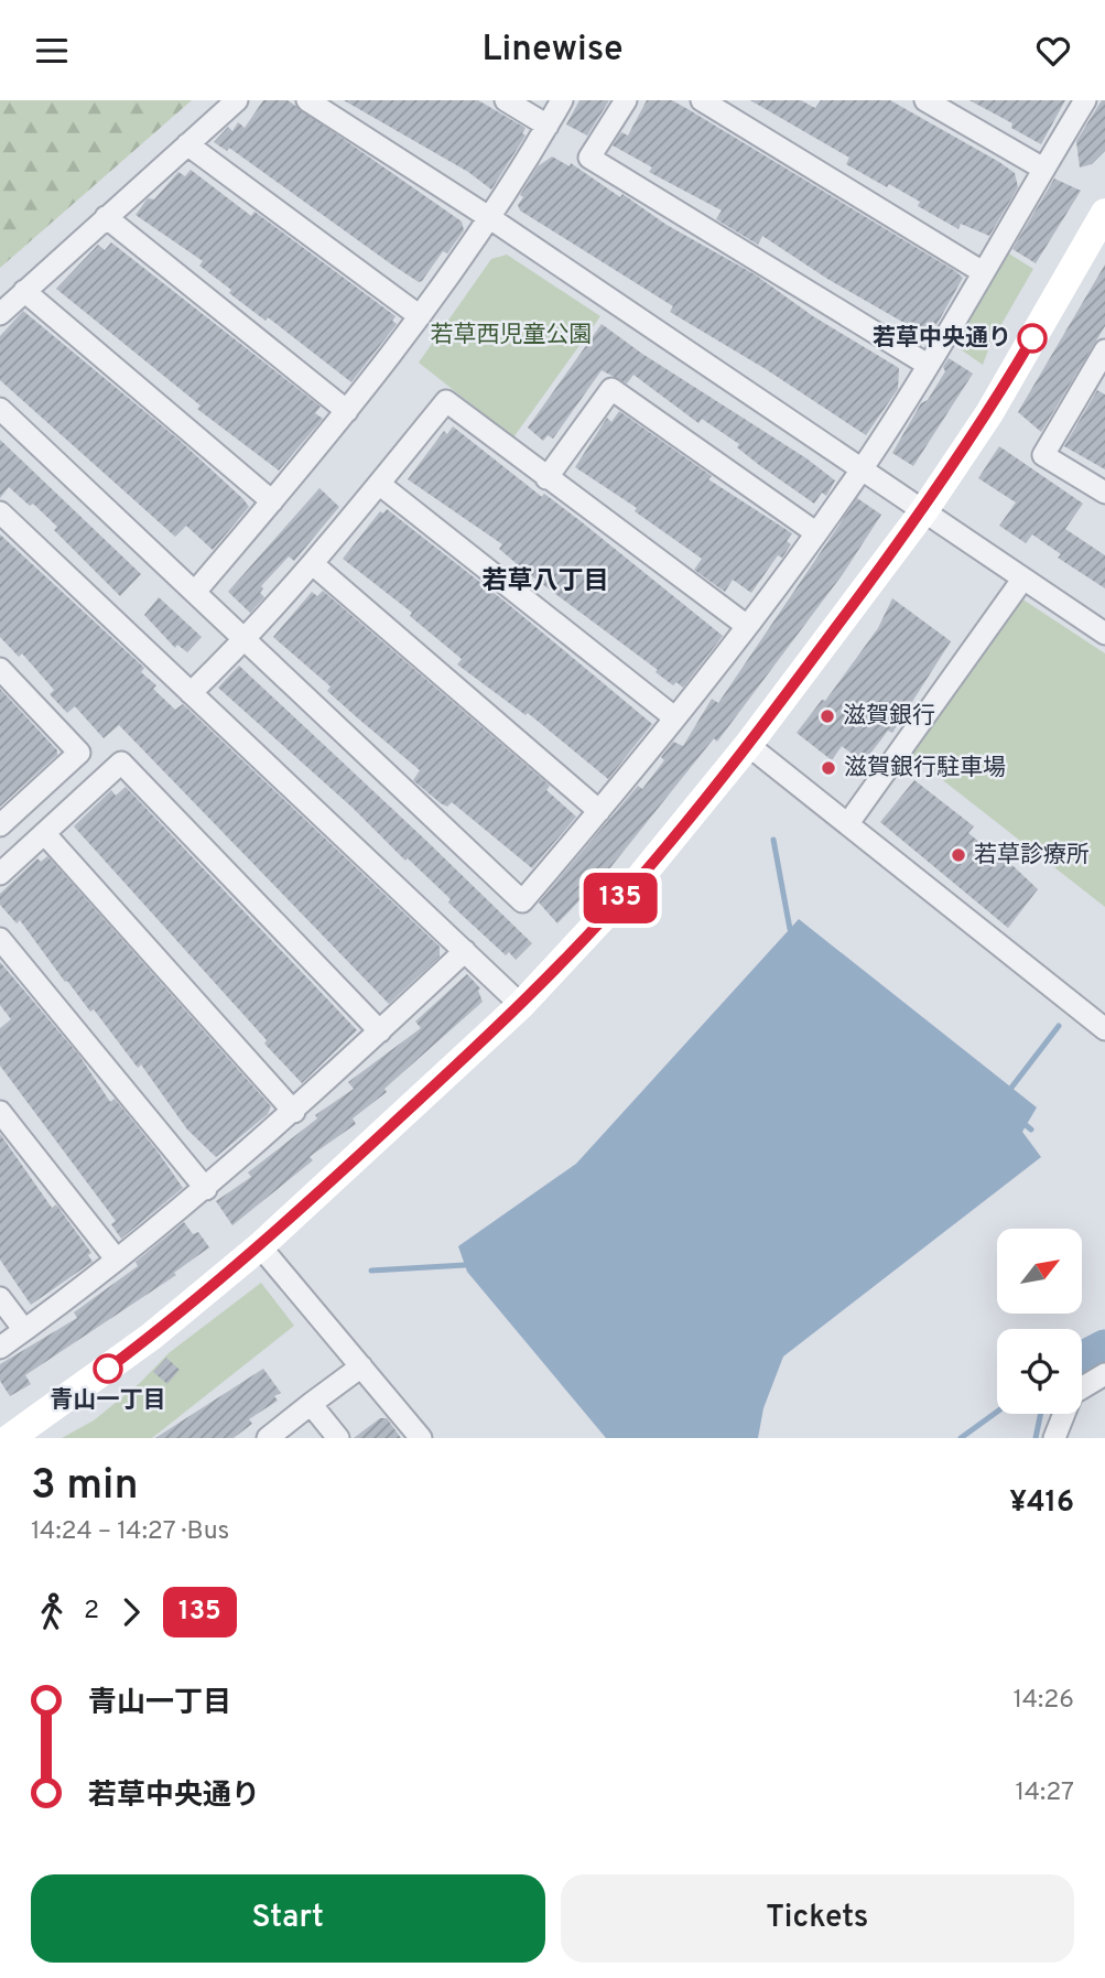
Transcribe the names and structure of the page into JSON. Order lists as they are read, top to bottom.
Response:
{
  "districts": ["若草八丁目"],
  "parks": ["若草西児童公園"],
  "places": [
    "若草中央通り",
    "滋賀銀行",
    "滋賀銀行駐車場",
    "若草診療所",
    "青山一丁目"
  ],
  "lines": ["bus line 135"],
  "north": "top right",
  "page": {
    "header": "Linewise",
    "on_map": "135",
    "heading": ["3 min", "14:24 – 14:27 · Bus", "¥416"],
    "legs": ["2", "135"],
    "list": [
      {
        "name": "青山一丁目",
        "value": "14:26"
      },
      {
        "name": "若草中央通り",
        "value": "14:27"
      }
    ],
    "buttons": ["Start", "Tickets"]
  }
}
